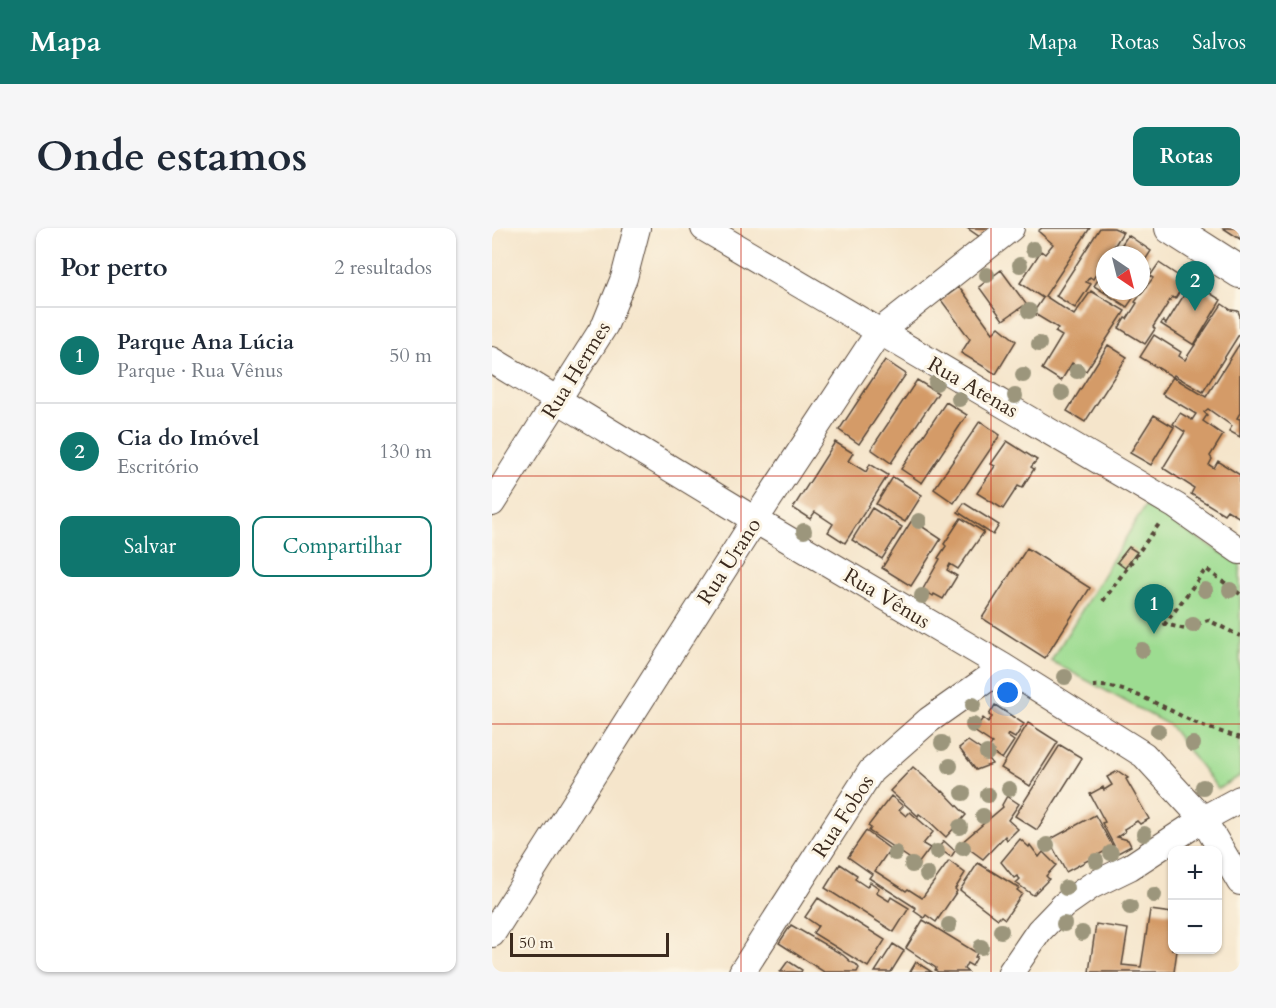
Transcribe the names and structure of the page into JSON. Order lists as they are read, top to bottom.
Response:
{
  "streets": {
    "street": [
      "Rua Hermes",
      "Rua Atenas",
      "Rua Urano",
      "Rua Vênus",
      "Rua Fobos"
    ]
  },
  "crossings": [
    ["Rua Hermes", "Rua Vênus"],
    ["Rua Atenas", "Rua Urano"],
    ["Rua Urano", "Rua Vênus"],
    ["Rua Vênus", "Rua Fobos"]
  ],
  "scale_bar": "50 m",
  "north": "bottom right",
  "page": {
    "header": "Mapa",
    "nav": ["Mapa", "Rotas", "Salvos"],
    "buttons": [
      "Rotas",
      ["Salvar", "Compartilhar"]
    ],
    "title": "Onde estamos",
    "heading": ["Por perto", "2 resultados"],
    "pins": ["2", "1"],
    "list": [
      {
        "mark": "1",
        "name": "Parque Ana Lúcia",
        "note": "Parque · Rua Vênus",
        "value": "50 m"
      },
      {
        "mark": "2",
        "name": "Cia do Imóvel",
        "note": "Escritório",
        "value": "130 m"
      }
    ],
    "map_buttons": ["+", "−"],
    "scale": "50 m"
  }
}
